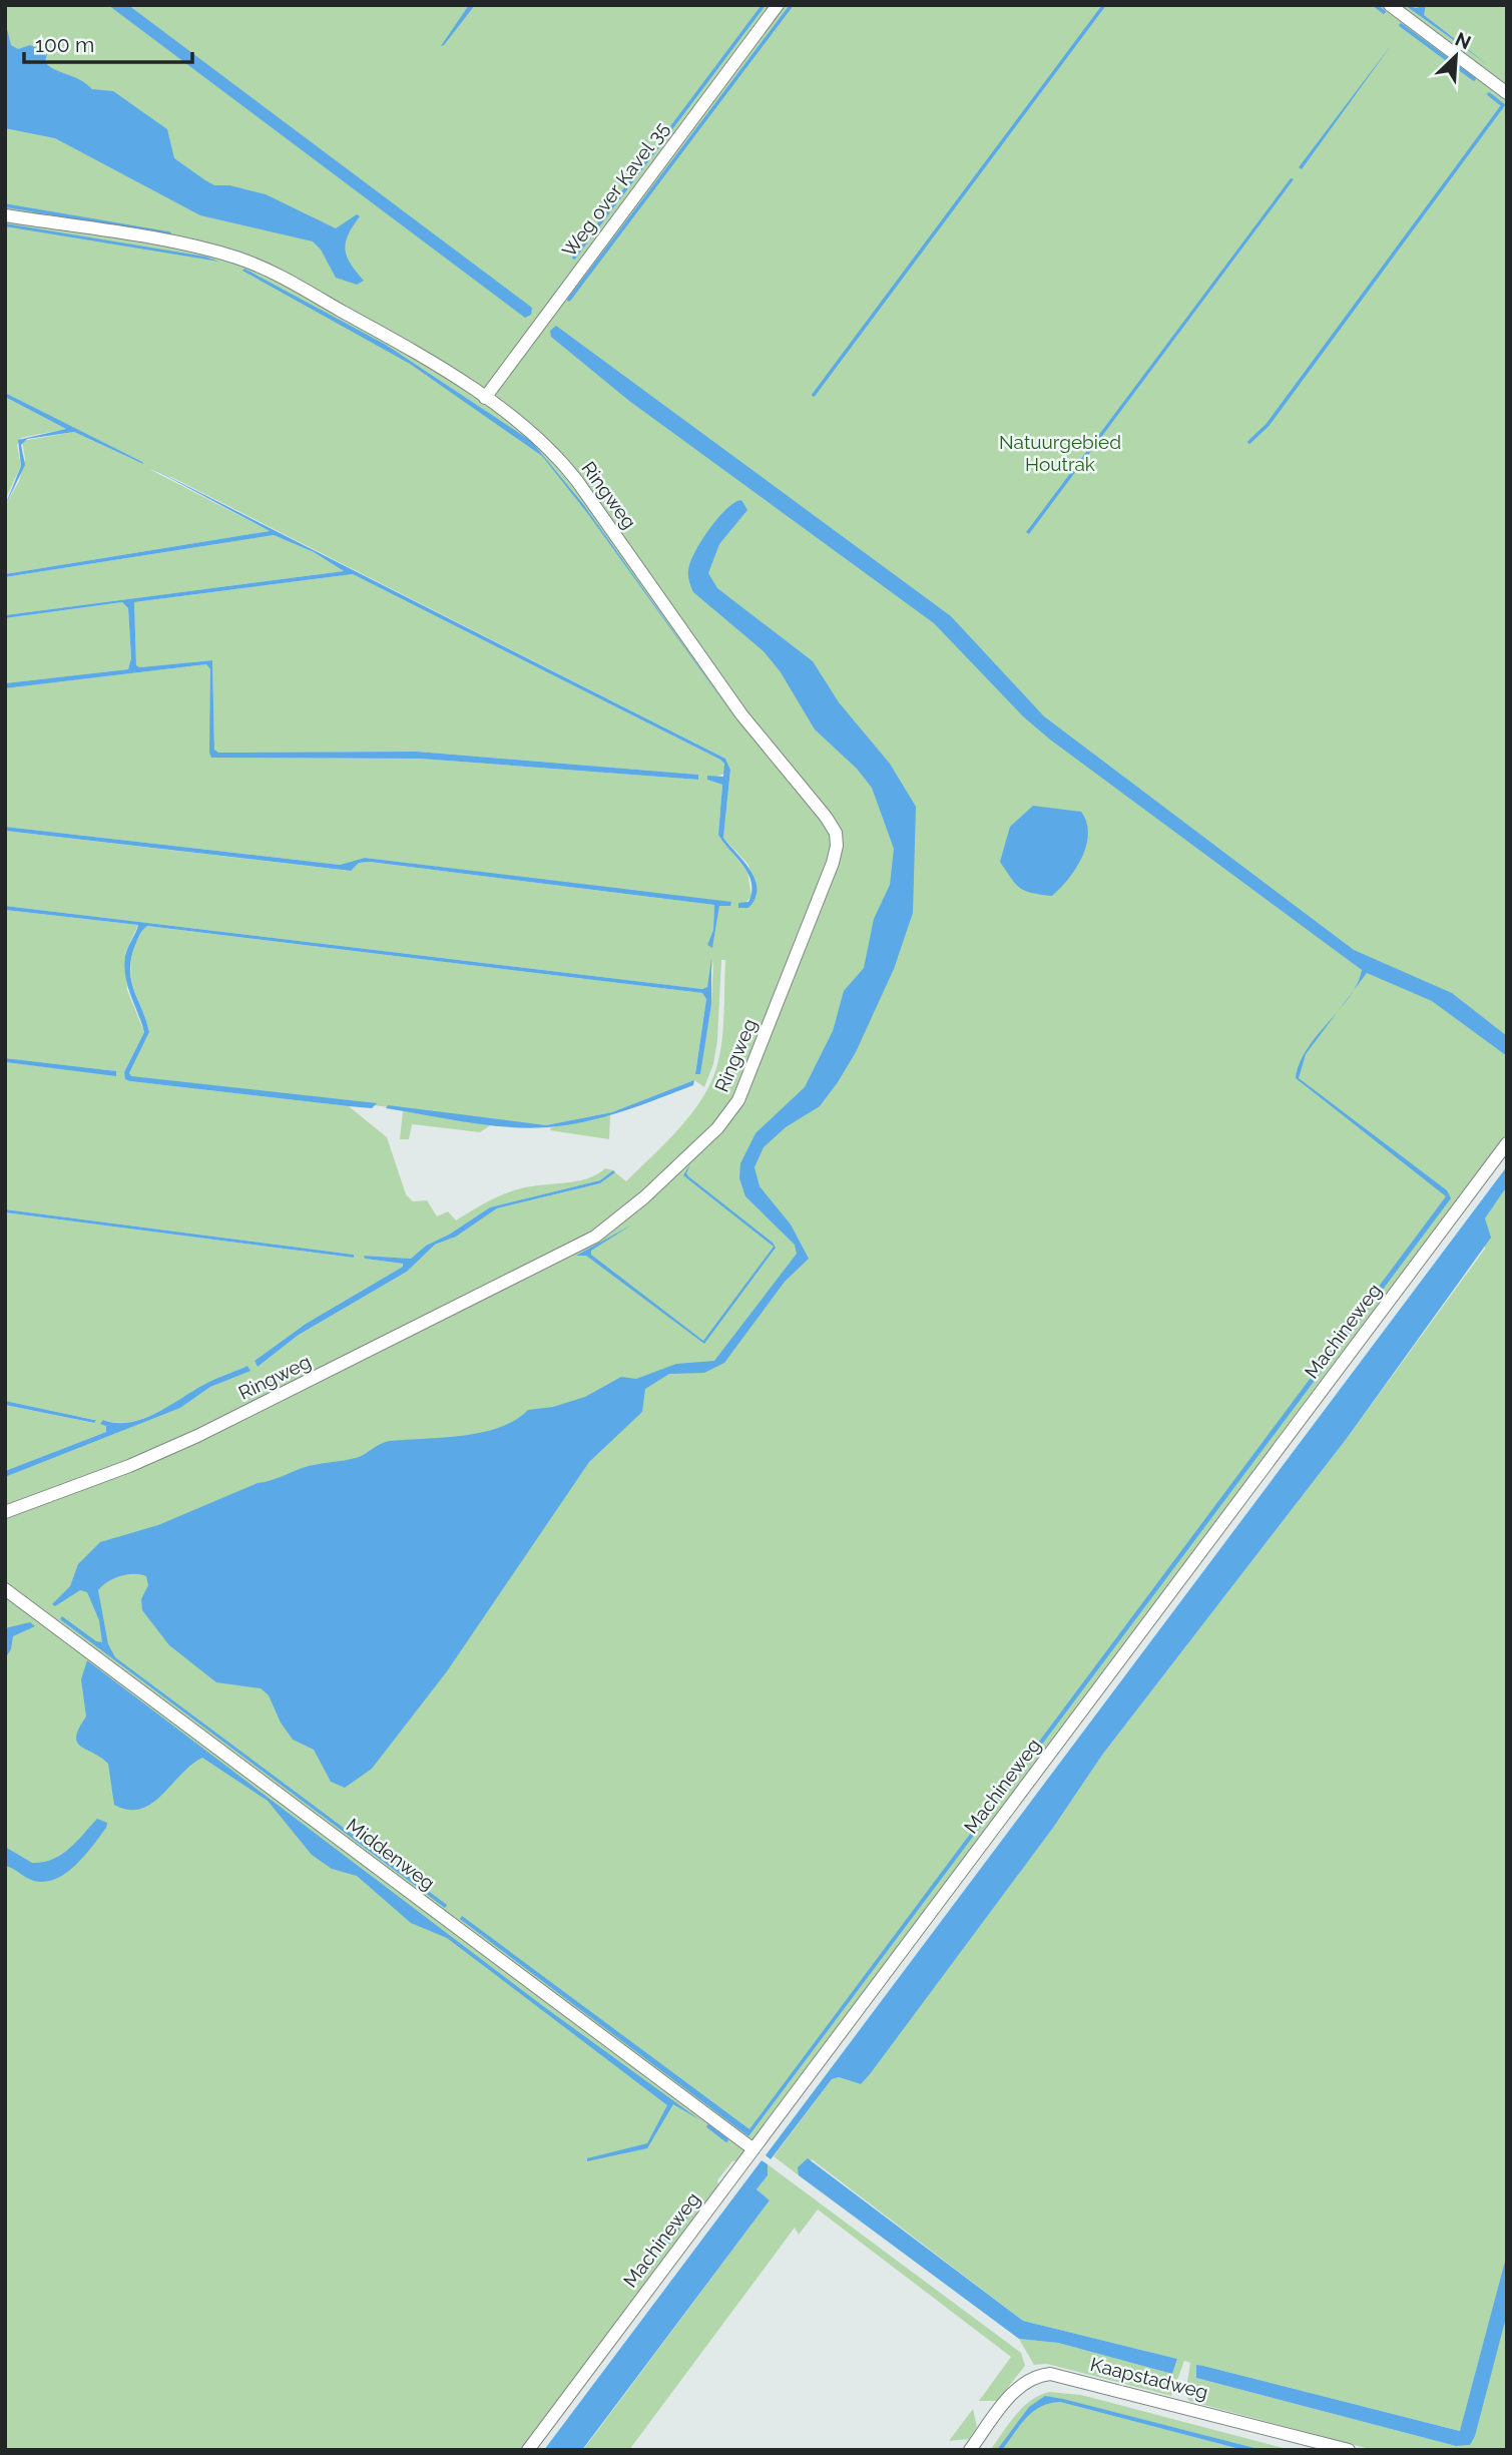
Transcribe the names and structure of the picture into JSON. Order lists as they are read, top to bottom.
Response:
{
  "streets": {
    "street": [
      "Weg over Kavel 35",
      "Ringweg",
      "Machineweg",
      "Middenweg",
      "Kaapstadweg"
    ]
  },
  "crossings": [
    ["Weg over Kavel 35", "Ringweg"],
    ["Machineweg", "Middenweg"]
  ],
  "parks": ["Natuurgebied Houtrak"],
  "scale_bar": "100 m",
  "north": "top right"
}
